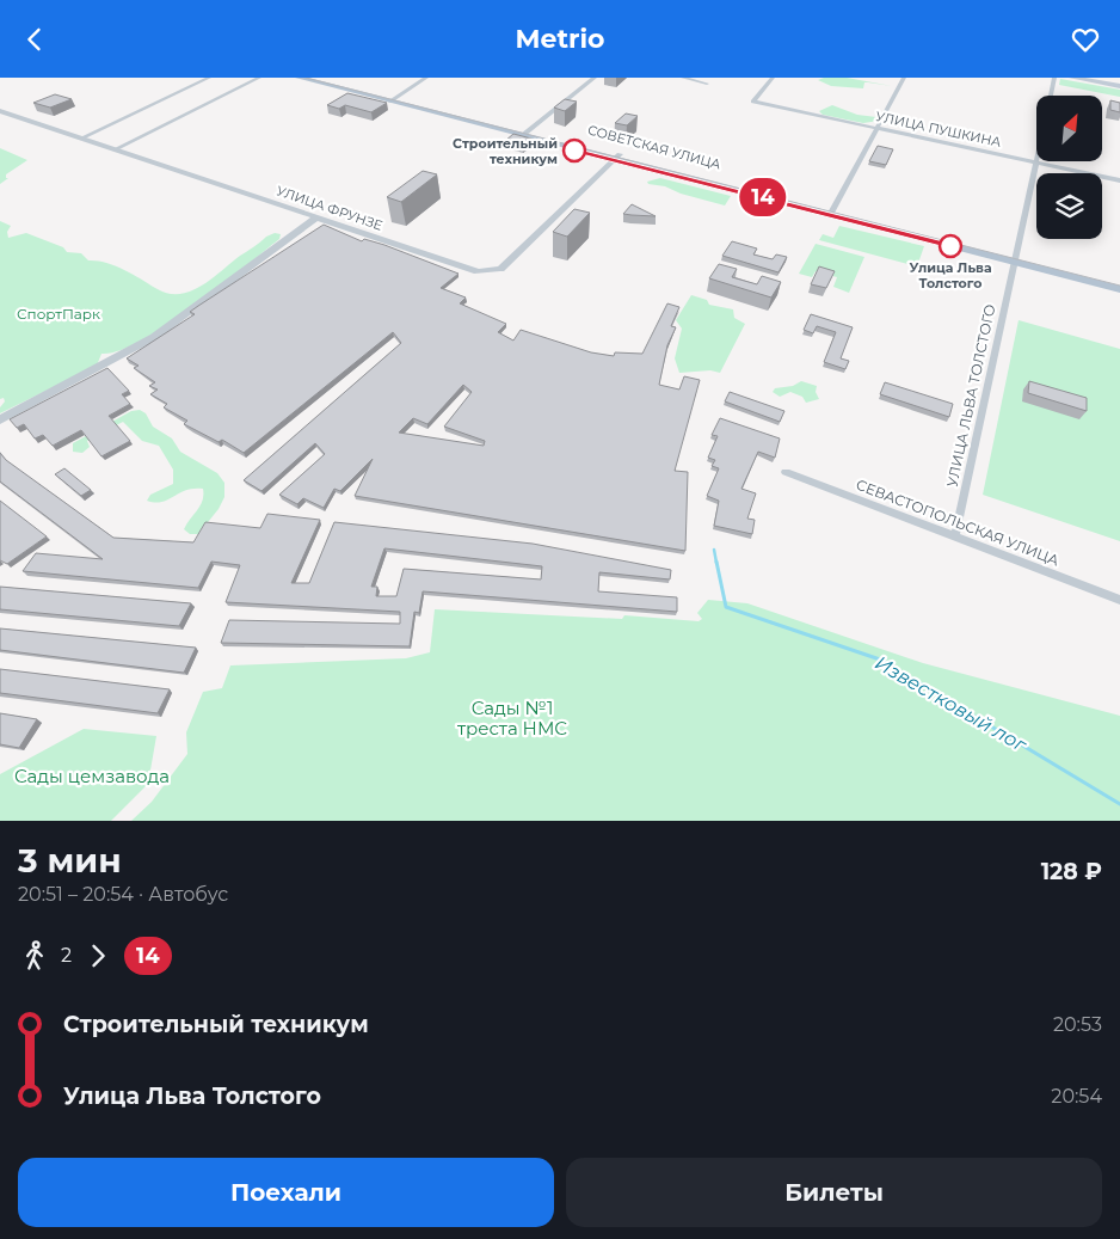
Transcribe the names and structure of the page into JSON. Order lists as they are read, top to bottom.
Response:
{
  "streets": {
    "main road": ["СОВЕТСКАЯ УЛИЦА"],
    "street": [
      "УЛИЦА ПУШКИНА",
      "УЛИЦА ФРУНЗЕ",
      "УЛИЦА ЛЬВА ТОЛСТОГО",
      "СЕВАСТОПОЛЬСКАЯ УЛИЦА"
    ]
  },
  "crossings": [
    ["УЛИЦА ПУШКИНА", "УЛИЦА ЛЬВА ТОЛСТОГО"],
    ["СОВЕТСКАЯ УЛИЦА", "УЛИЦА ФРУНЗЕ"],
    ["СОВЕТСКАЯ УЛИЦА", "УЛИЦА ЛЬВА ТОЛСТОГО"],
    ["УЛИЦА ЛЬВА ТОЛСТОГО", "СЕВАСТОПОЛЬСКАЯ УЛИЦА"]
  ],
  "water": ["Известковый лог"],
  "parks": ["СпортПарк", "Сады №1 треста НМС", "Сады цемзавода"],
  "places": ["Строительный техникум", "Улица Льва Толстого"],
  "lines": ["bus line 14"],
  "north": "top right",
  "page": {
    "header": "Metrio",
    "on_map": "14",
    "heading": ["3 мин", "20:51 – 20:54 · Автобус", "128 ₽"],
    "legs": ["2", "14"],
    "list": [
      {
        "name": "Строительный техникум",
        "value": "20:53"
      },
      {
        "name": "Улица Льва Толстого",
        "value": "20:54"
      }
    ],
    "buttons": ["Поехали", "Билеты"]
  }
}
